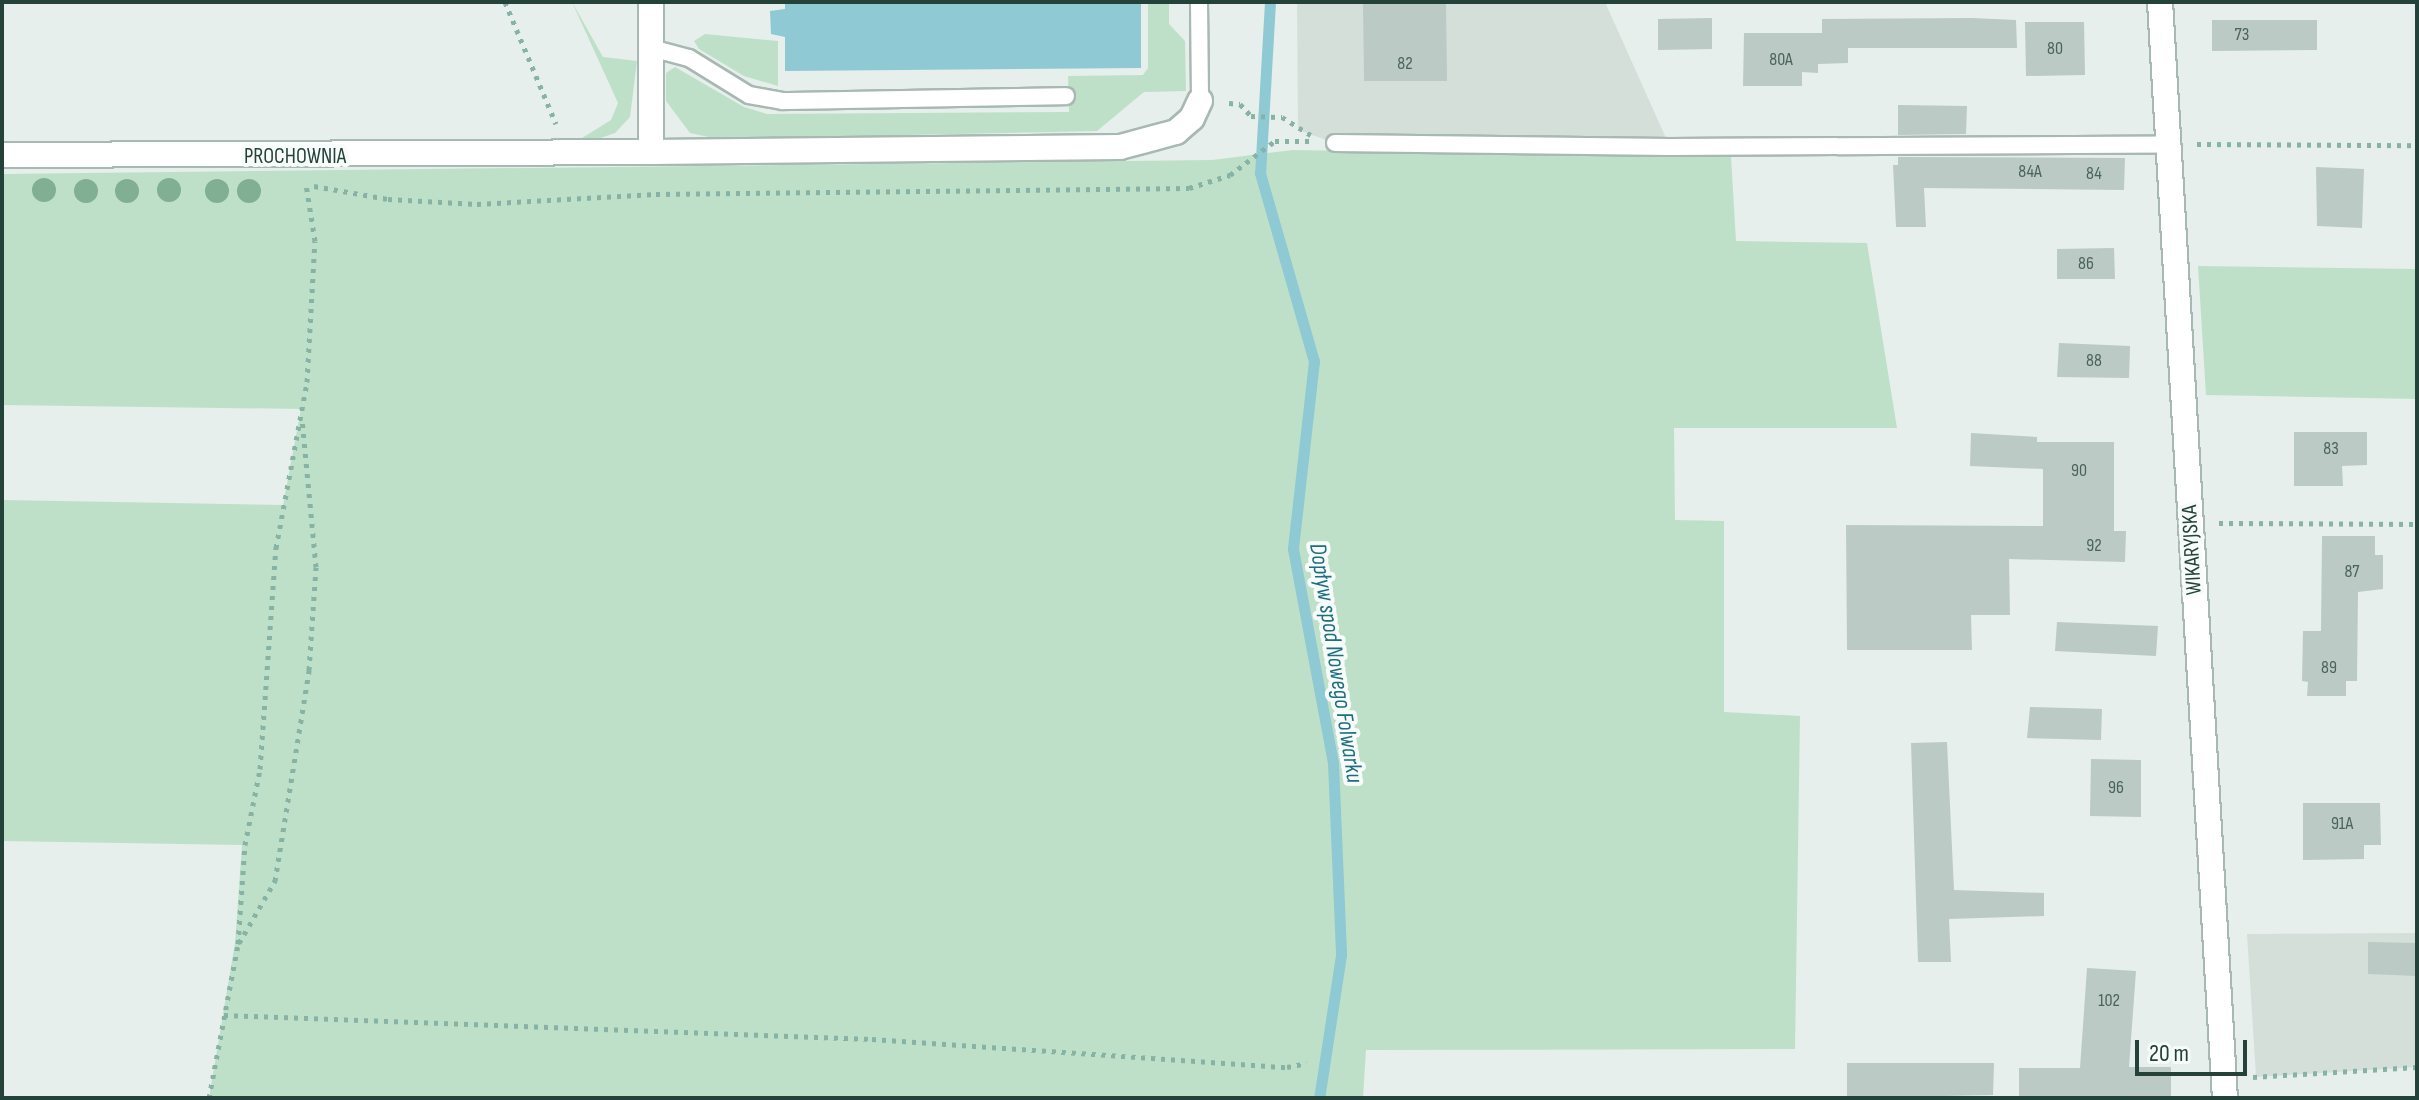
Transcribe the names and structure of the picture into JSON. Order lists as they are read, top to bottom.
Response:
{
  "streets": {
    "street": ["PROCHOWNIA", "WIKARYJSKA"]
  },
  "water": ["Dopływ spod Nowego Folwarku"],
  "house_numbers": [
    "73",
    "80",
    "80A",
    "82",
    "84A",
    "84",
    "86",
    "88",
    "83",
    "90",
    "92",
    "87",
    "89",
    "96",
    "91A",
    "102"
  ],
  "scale_bar": "20 m"
}
